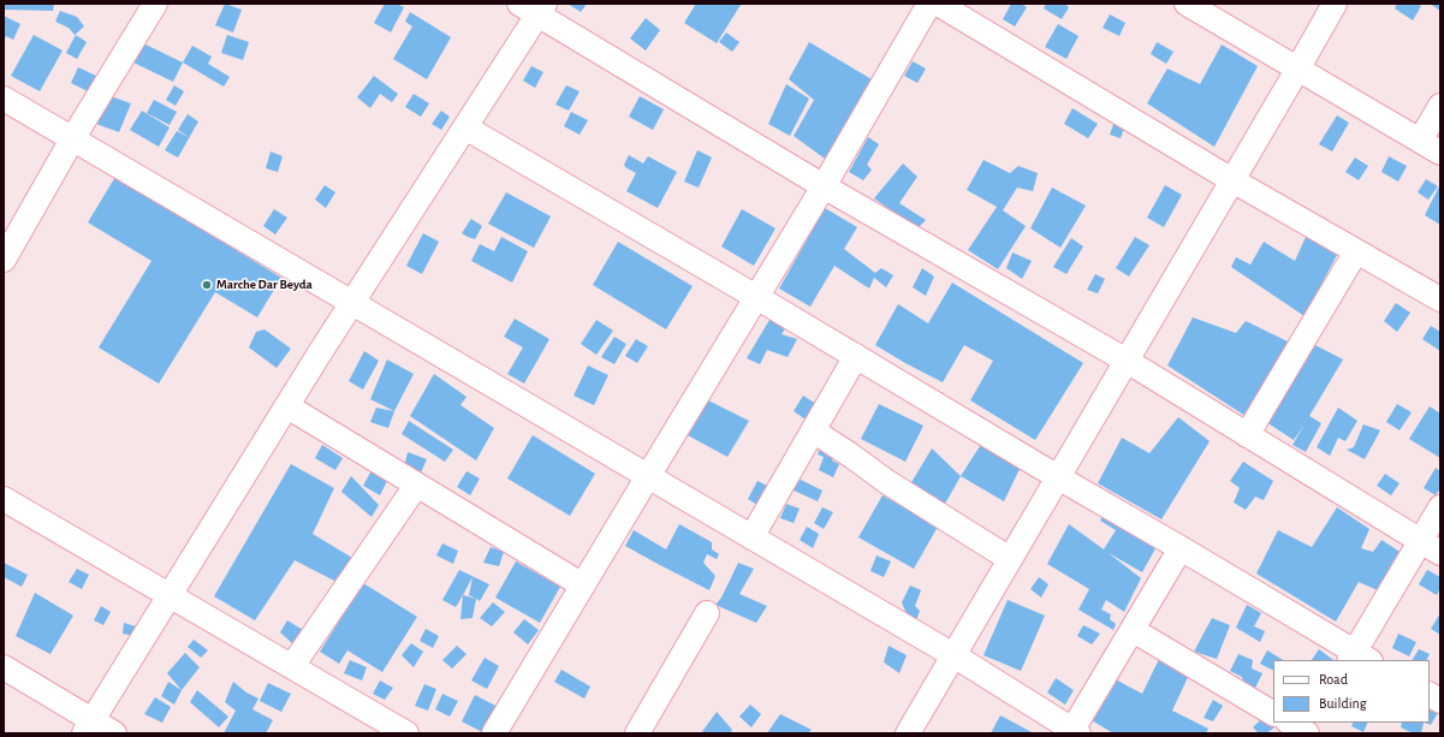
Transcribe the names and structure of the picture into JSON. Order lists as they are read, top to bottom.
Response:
{
  "places": ["Marche Dar Beyda"],
  "legend": ["Road", "Building"]
}
